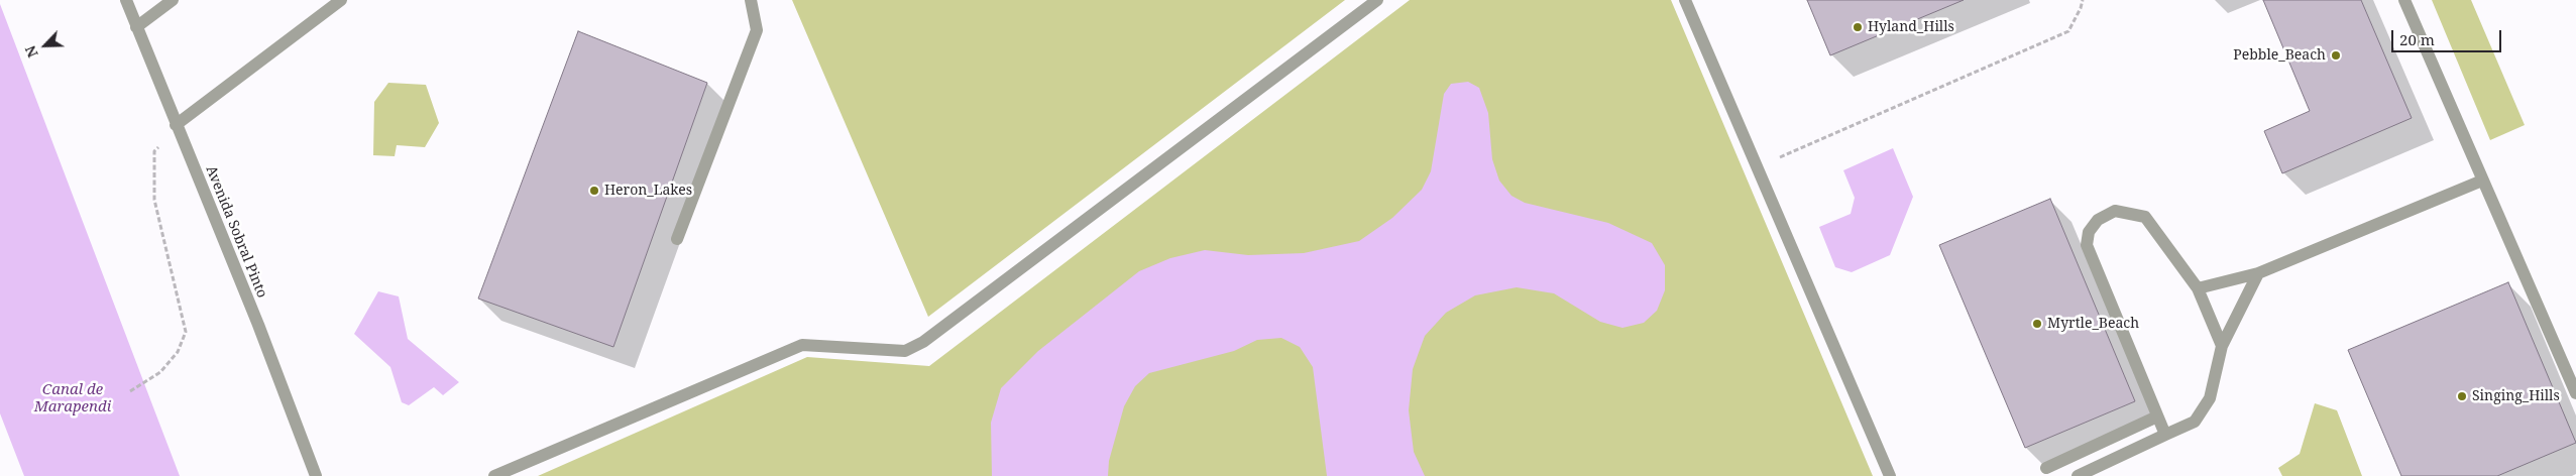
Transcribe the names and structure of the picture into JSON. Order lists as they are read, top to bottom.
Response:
{
  "streets": {
    "street": ["Avenida Sobral Pinto"]
  },
  "water": ["Canal de Marapendi"],
  "places": [
    "Hyland_Hills",
    "Pebble_Beach",
    "Heron_Lakes",
    "Myrtle_Beach",
    "Singing_Hills"
  ],
  "scale_bar": "20 m",
  "north": "bottom left"
}
